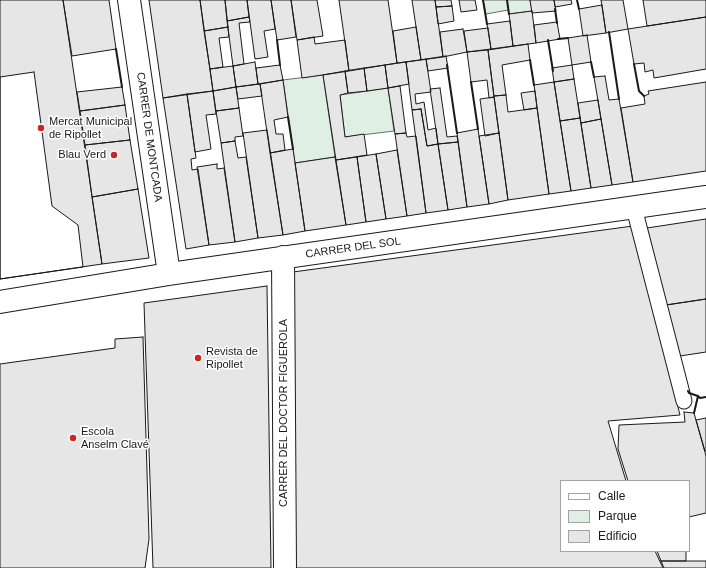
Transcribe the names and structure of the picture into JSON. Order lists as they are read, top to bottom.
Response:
{
  "streets": {
    "street": ["CARRER DE MONTCADA", "CARRER DEL SOL", "CARRER DEL DOCTOR FIGUEROLA"]
  },
  "crossings": [
    ["CARRER DE MONTCADA", "CARRER DEL SOL"],
    ["CARRER DEL SOL", "CARRER DEL DOCTOR FIGUEROLA"]
  ],
  "places": [
    "Mercat Municipal de Ripollet",
    "Blau Verd",
    "Revista de Ripollet",
    "Escola Anselm Clavé"
  ],
  "legend": ["Calle", "Parque", "Edificio"]
}
